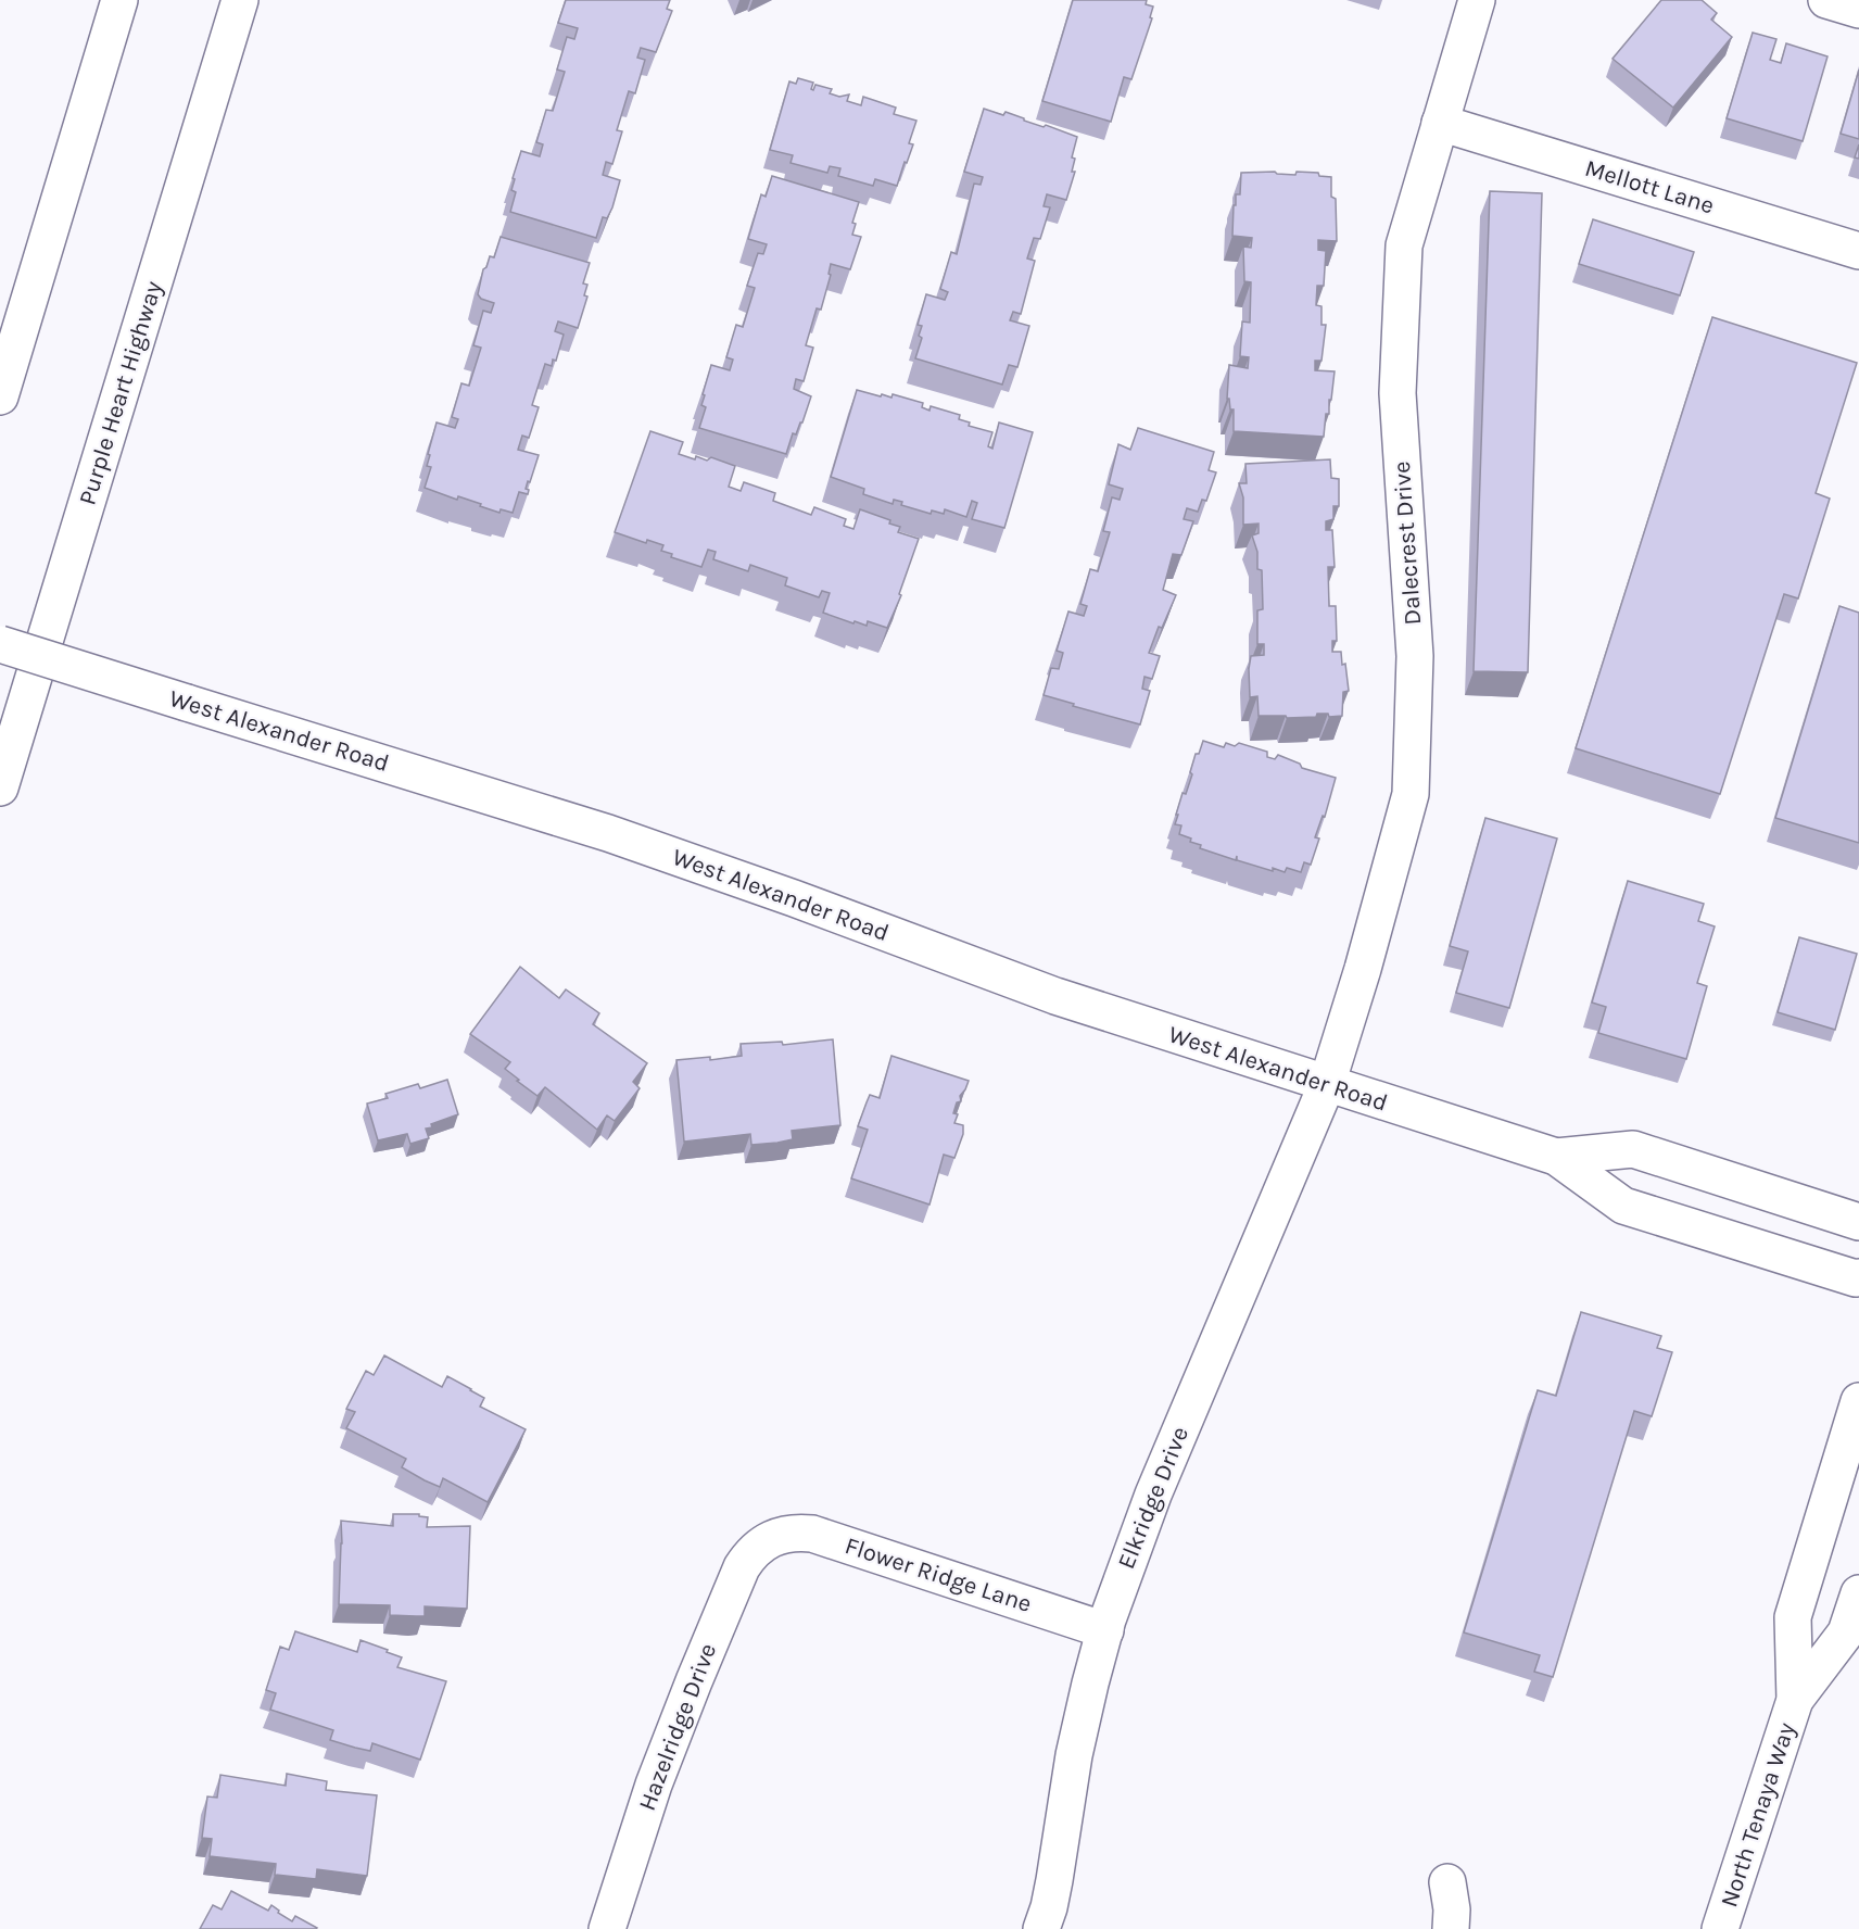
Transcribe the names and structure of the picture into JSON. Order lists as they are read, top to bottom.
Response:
{
  "streets": {
    "main road": [
      "Mellott Lane",
      "Purple Heart Highway",
      "Dalecrest Drive",
      "West Alexander Road",
      "Elkridge Drive",
      "Flower Ridge Lane",
      "Hazelridge Drive",
      "North Tenaya Way"
    ]
  },
  "crossings": [
    ["Mellott Lane", "Dalecrest Drive"],
    ["Dalecrest Drive", "West Alexander Road"],
    ["Dalecrest Drive", "Elkridge Drive"],
    ["West Alexander Road", "Elkridge Drive"],
    ["Elkridge Drive", "Flower Ridge Lane"],
    ["Flower Ridge Lane", "Hazelridge Drive"]
  ]
}
